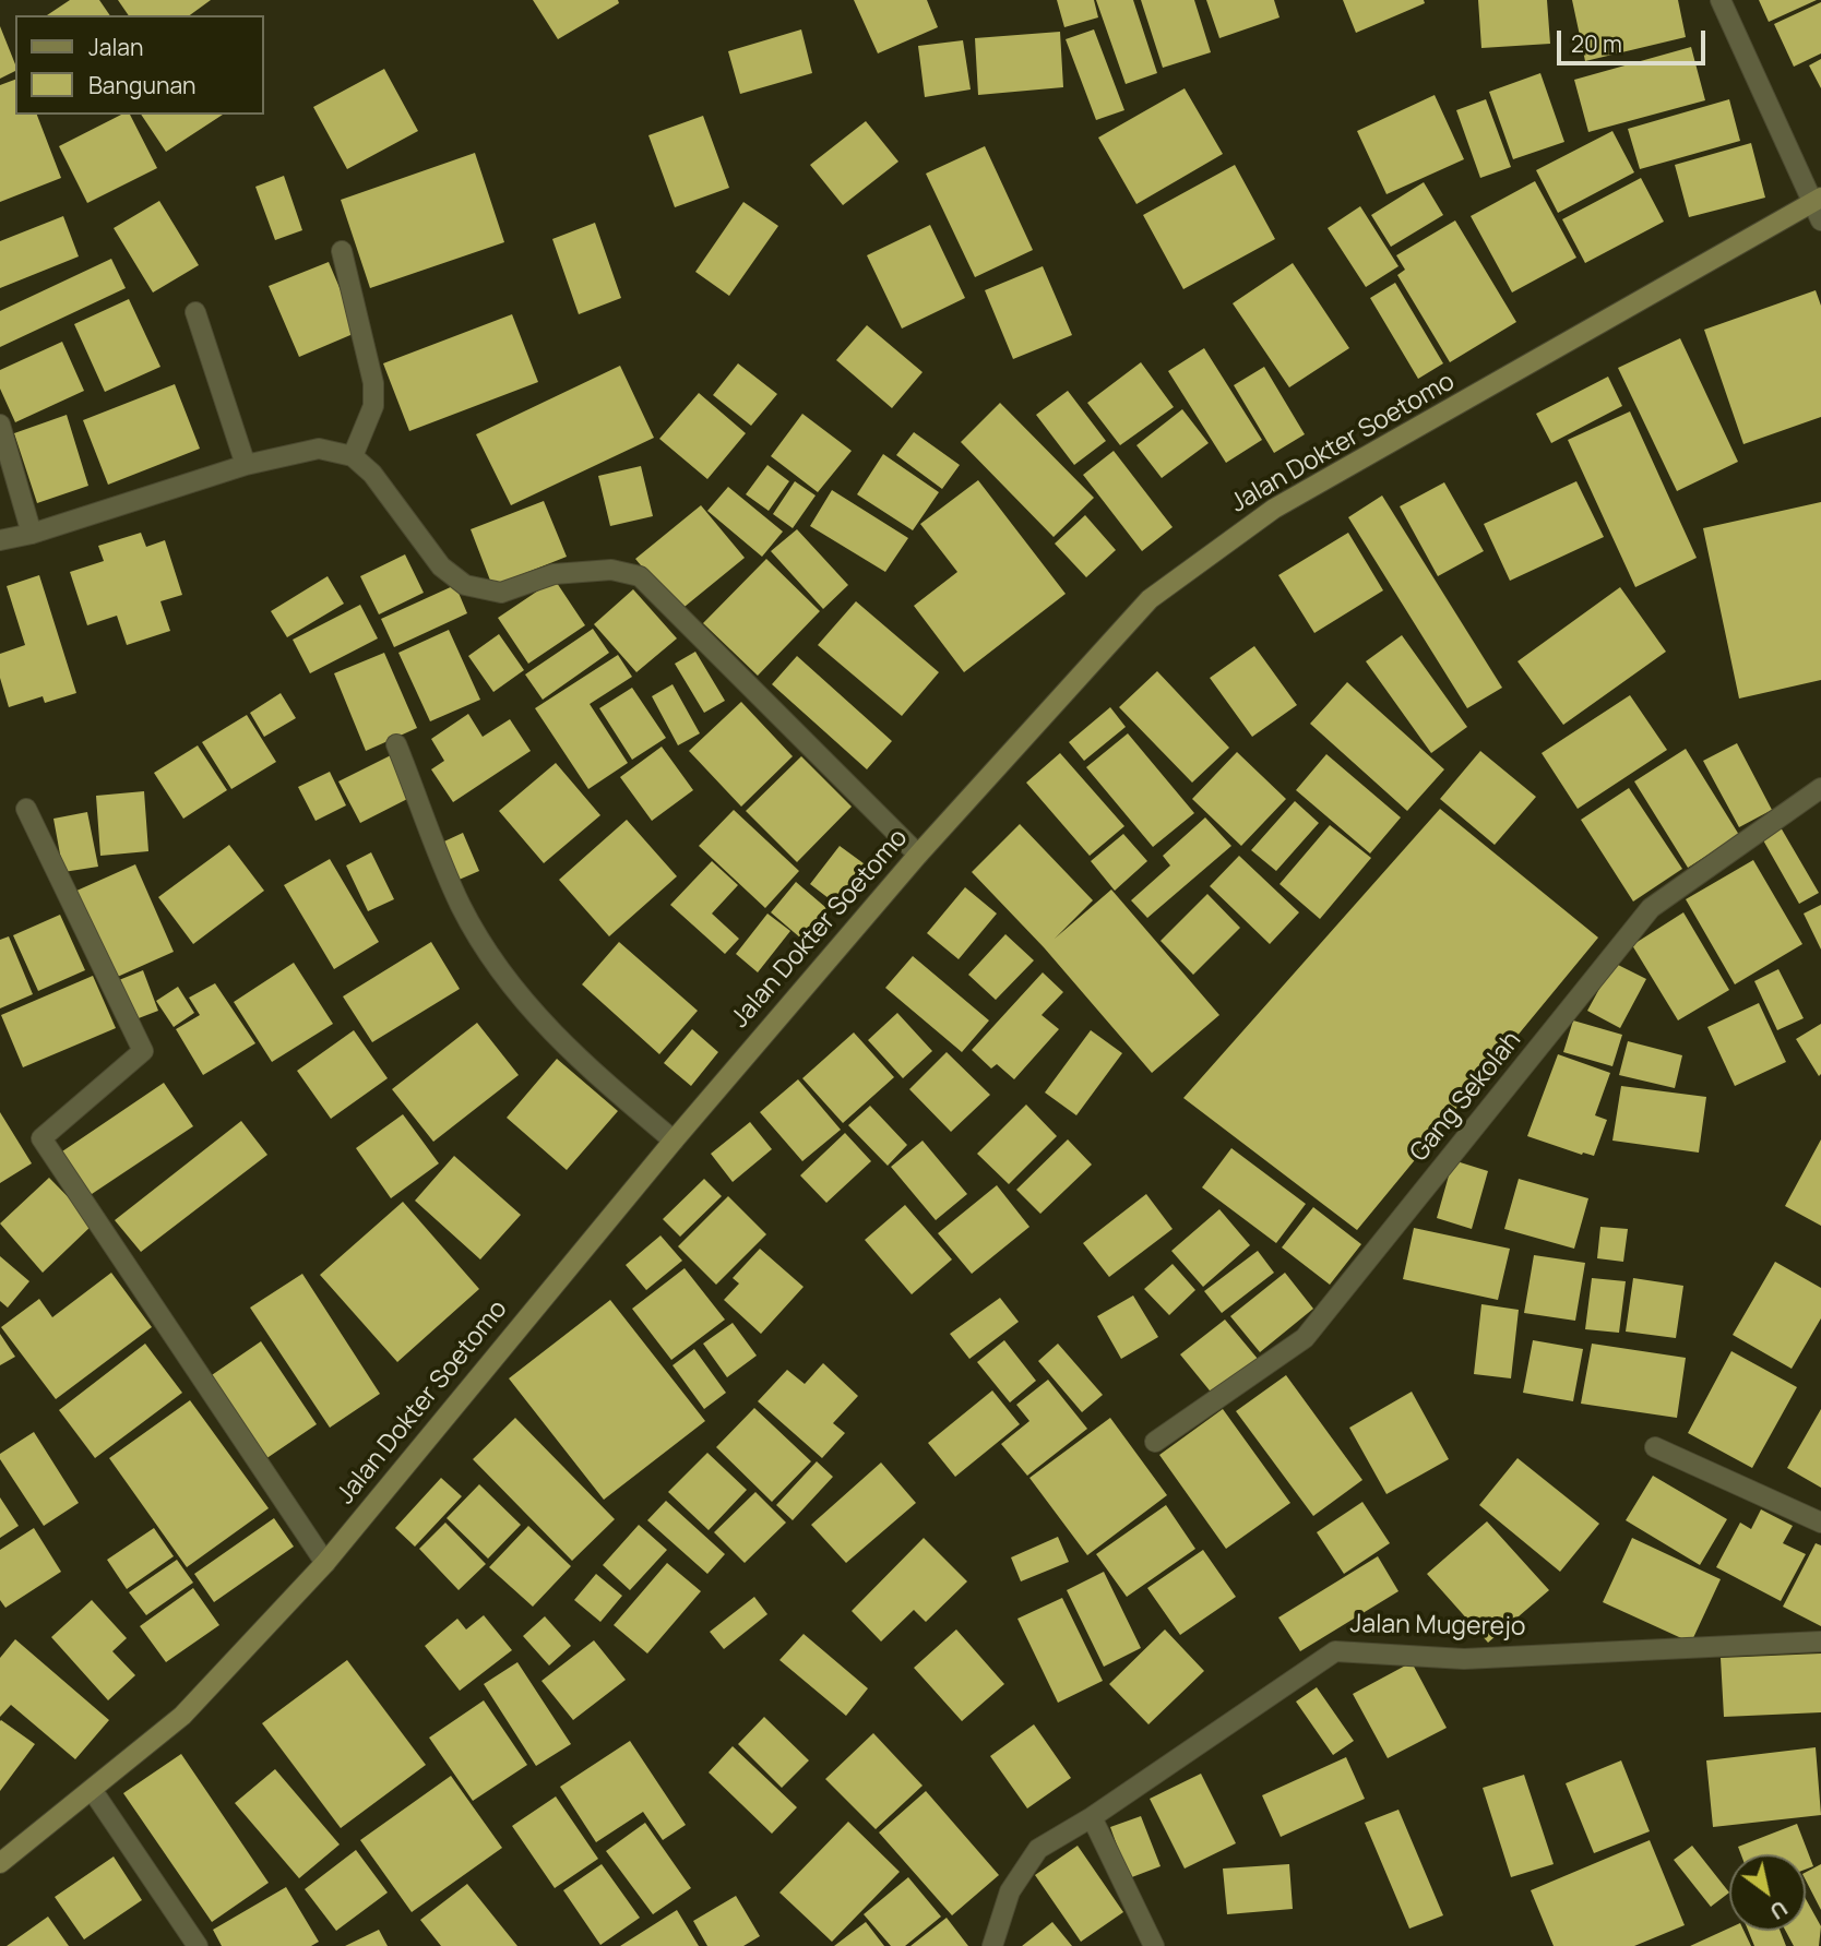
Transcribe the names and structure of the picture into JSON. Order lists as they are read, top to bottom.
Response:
{
  "streets": {
    "street": ["Jalan Dokter Soetomo", "Gang Sekolah", "Jalan Mugerejo"]
  },
  "legend": ["Jalan", "Bangunan"],
  "scale_bar": "20 m",
  "north": "bottom right"
}
